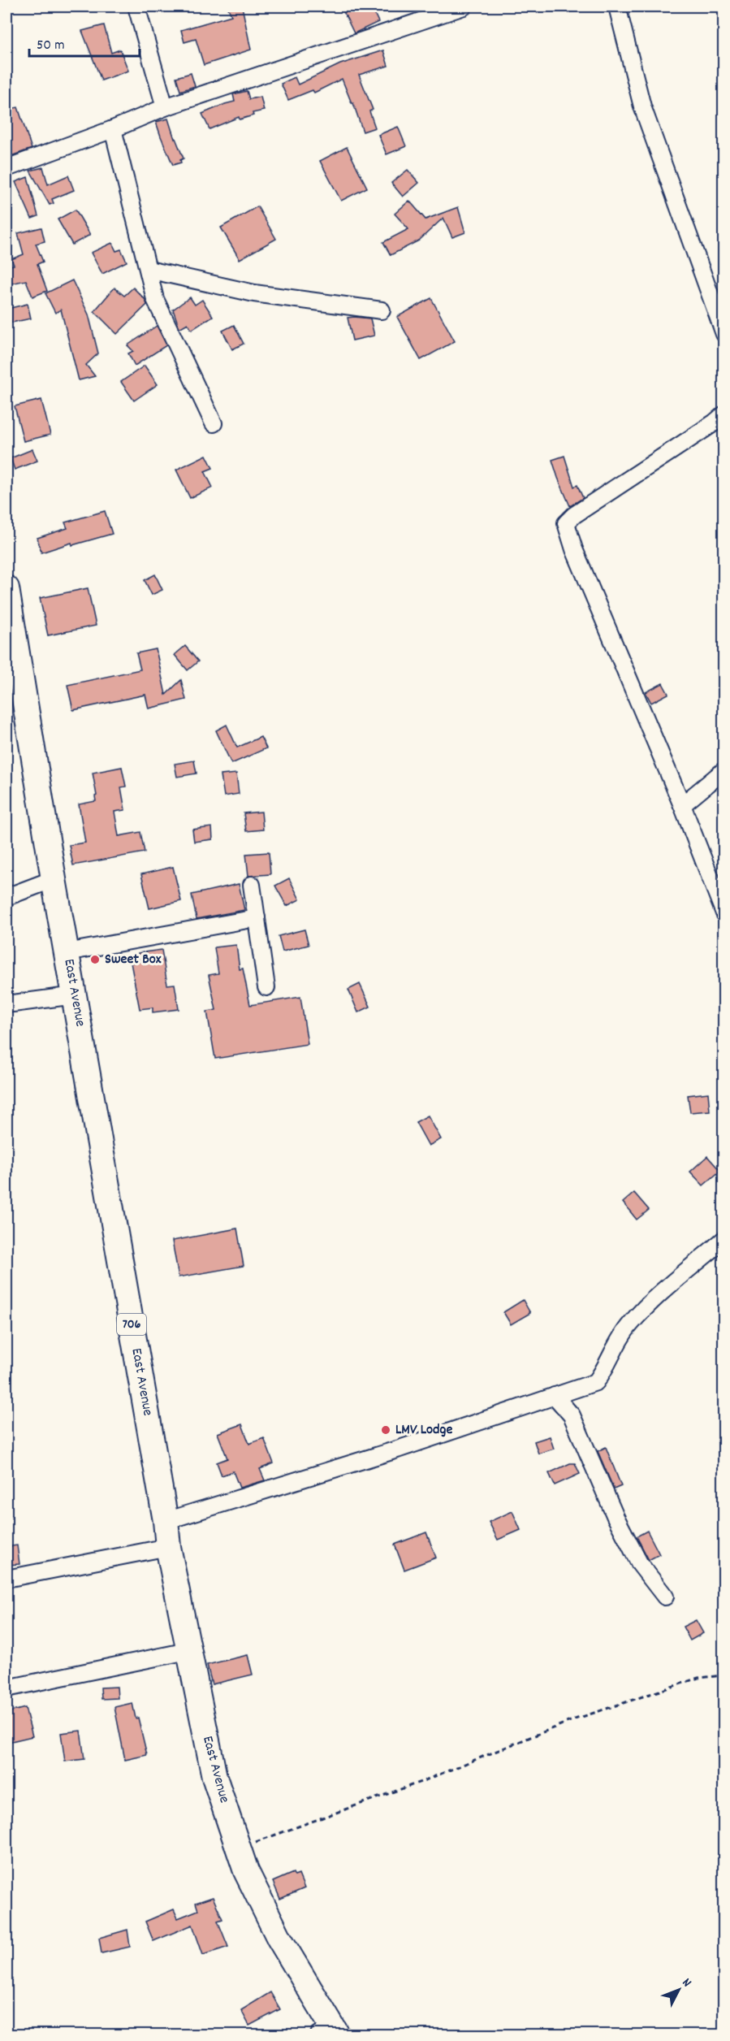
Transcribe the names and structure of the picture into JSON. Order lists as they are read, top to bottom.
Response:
{
  "streets": {
    "main road": ["East Avenue", "706"]
  },
  "places": ["Sweet Box", "LMV Lodge"],
  "scale_bar": "50 m",
  "north": "top right"
}
